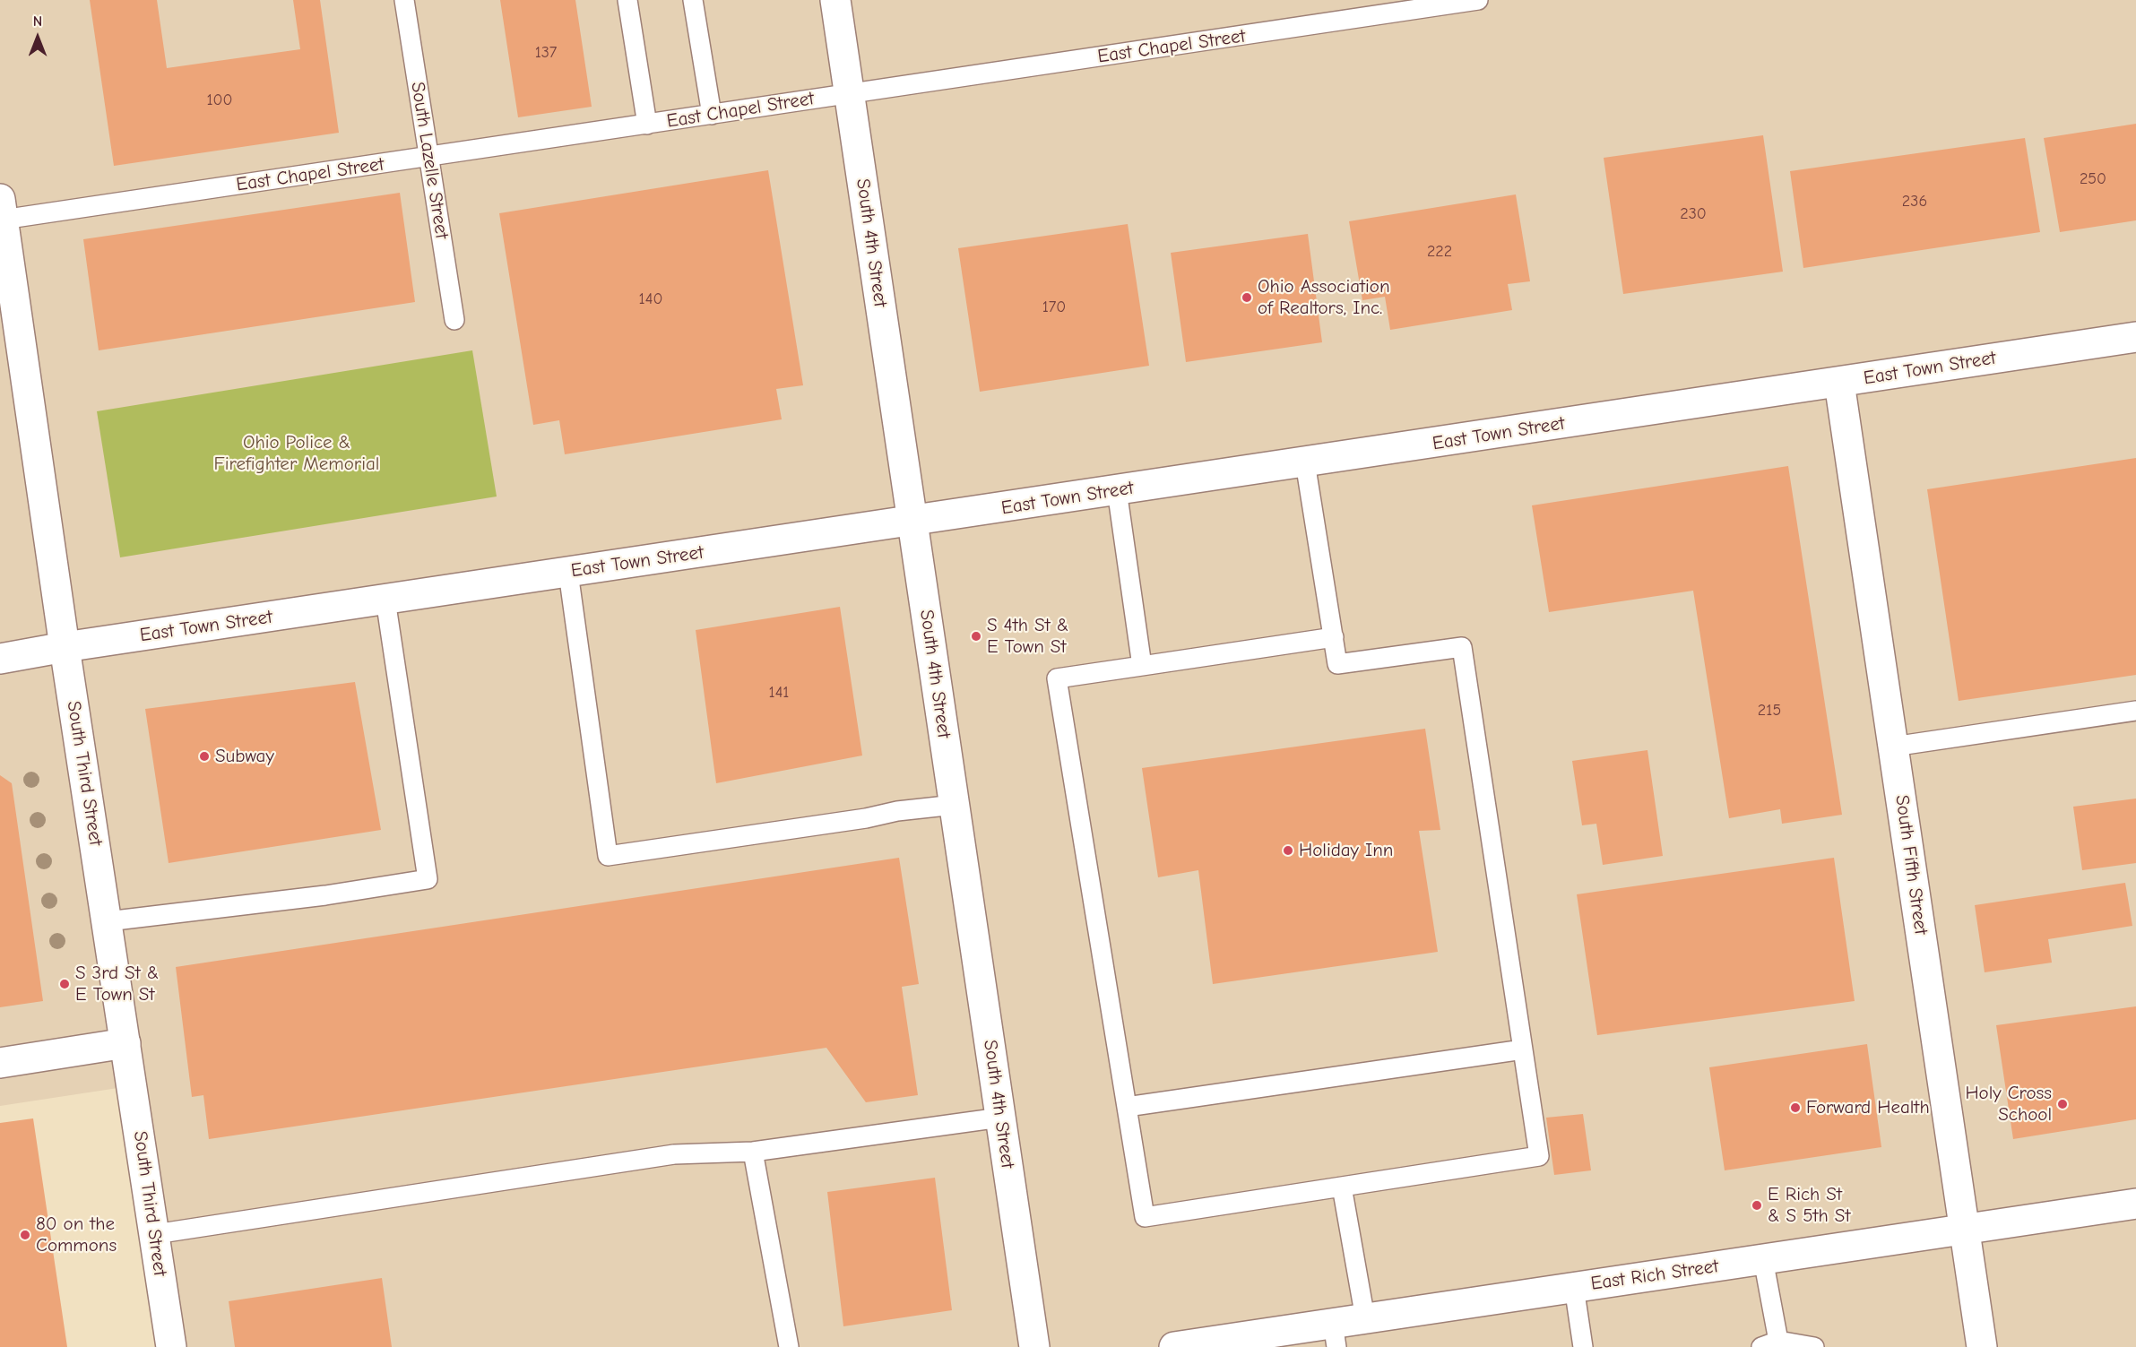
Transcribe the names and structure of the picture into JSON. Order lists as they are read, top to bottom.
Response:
{
  "streets": {
    "main road": [
      "South 4th Street",
      "East Town Street",
      "South Third Street",
      "South Fifth Street",
      "East Rich Street"
    ],
    "lane": ["East Chapel Street", "South Lazelle Street"]
  },
  "crossings": [
    ["East Chapel Street", "South Lazelle Street"],
    ["East Chapel Street", "South 4th Street"],
    ["East Chapel Street", "South Third Street"],
    ["South 4th Street", "East Town Street"],
    ["East Town Street", "South Third Street"],
    ["East Town Street", "South Fifth Street"],
    ["South Fifth Street", "East Rich Street"]
  ],
  "parks": ["Ohio Police & Firefighter Memorial"],
  "places": [
    "Ohio Association of Realtors, Inc.",
    "S 4th St & E Town St",
    "Subway",
    "Holiday Inn",
    "S 3rd St & E Town St",
    "Holy Cross School",
    "Forward Health",
    "E Rich St & S 5th St",
    "80 on the Commons"
  ],
  "house_numbers": [
    "137",
    "100",
    "250",
    "236",
    "230",
    "222",
    "140",
    "170",
    "141",
    "215"
  ],
  "north": "top"
}
